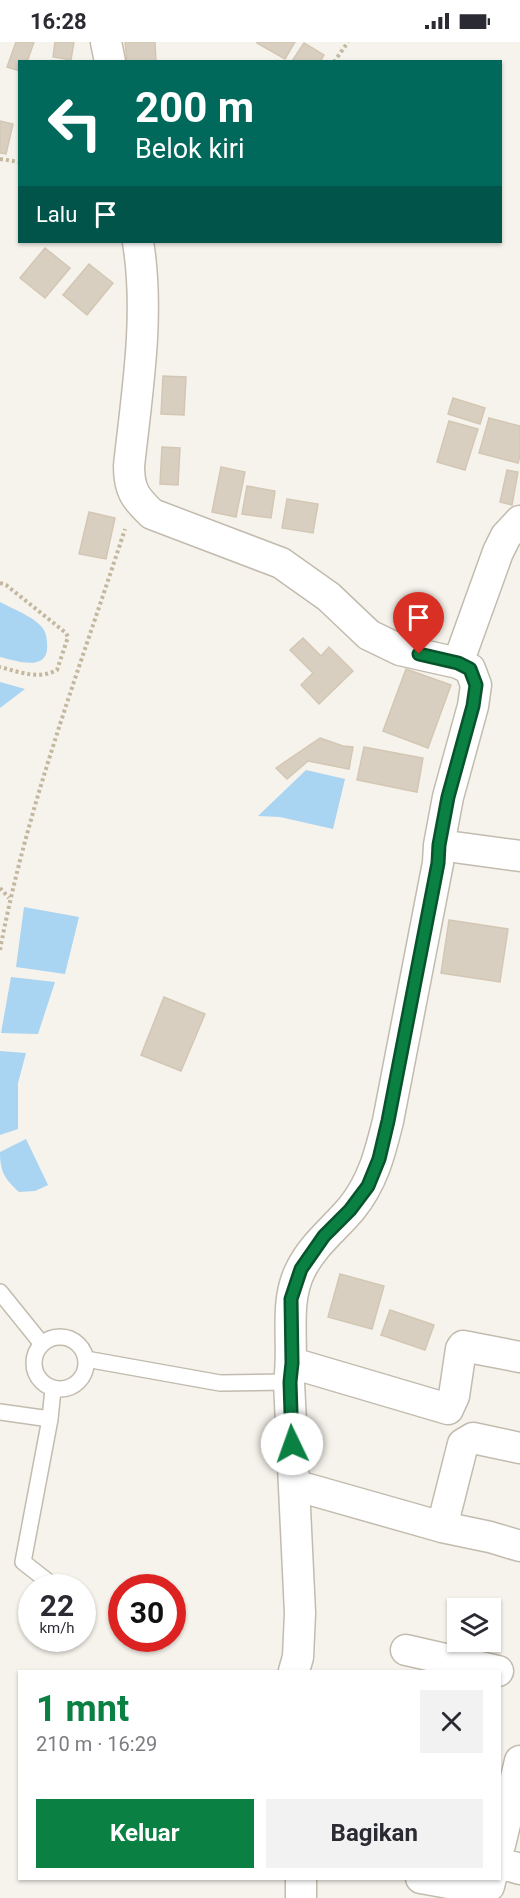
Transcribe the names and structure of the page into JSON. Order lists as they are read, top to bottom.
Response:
{
  "page": {
    "status": "16:28",
    "turn": ["200 m", "Belok kiri"],
    "then": "Lalu",
    "speed": "22 km/h",
    "limit": "30",
    "heading": ["1 mnt", "210 m · 16:29"],
    "buttons": ["Keluar", "Bagikan"]
  }
}
